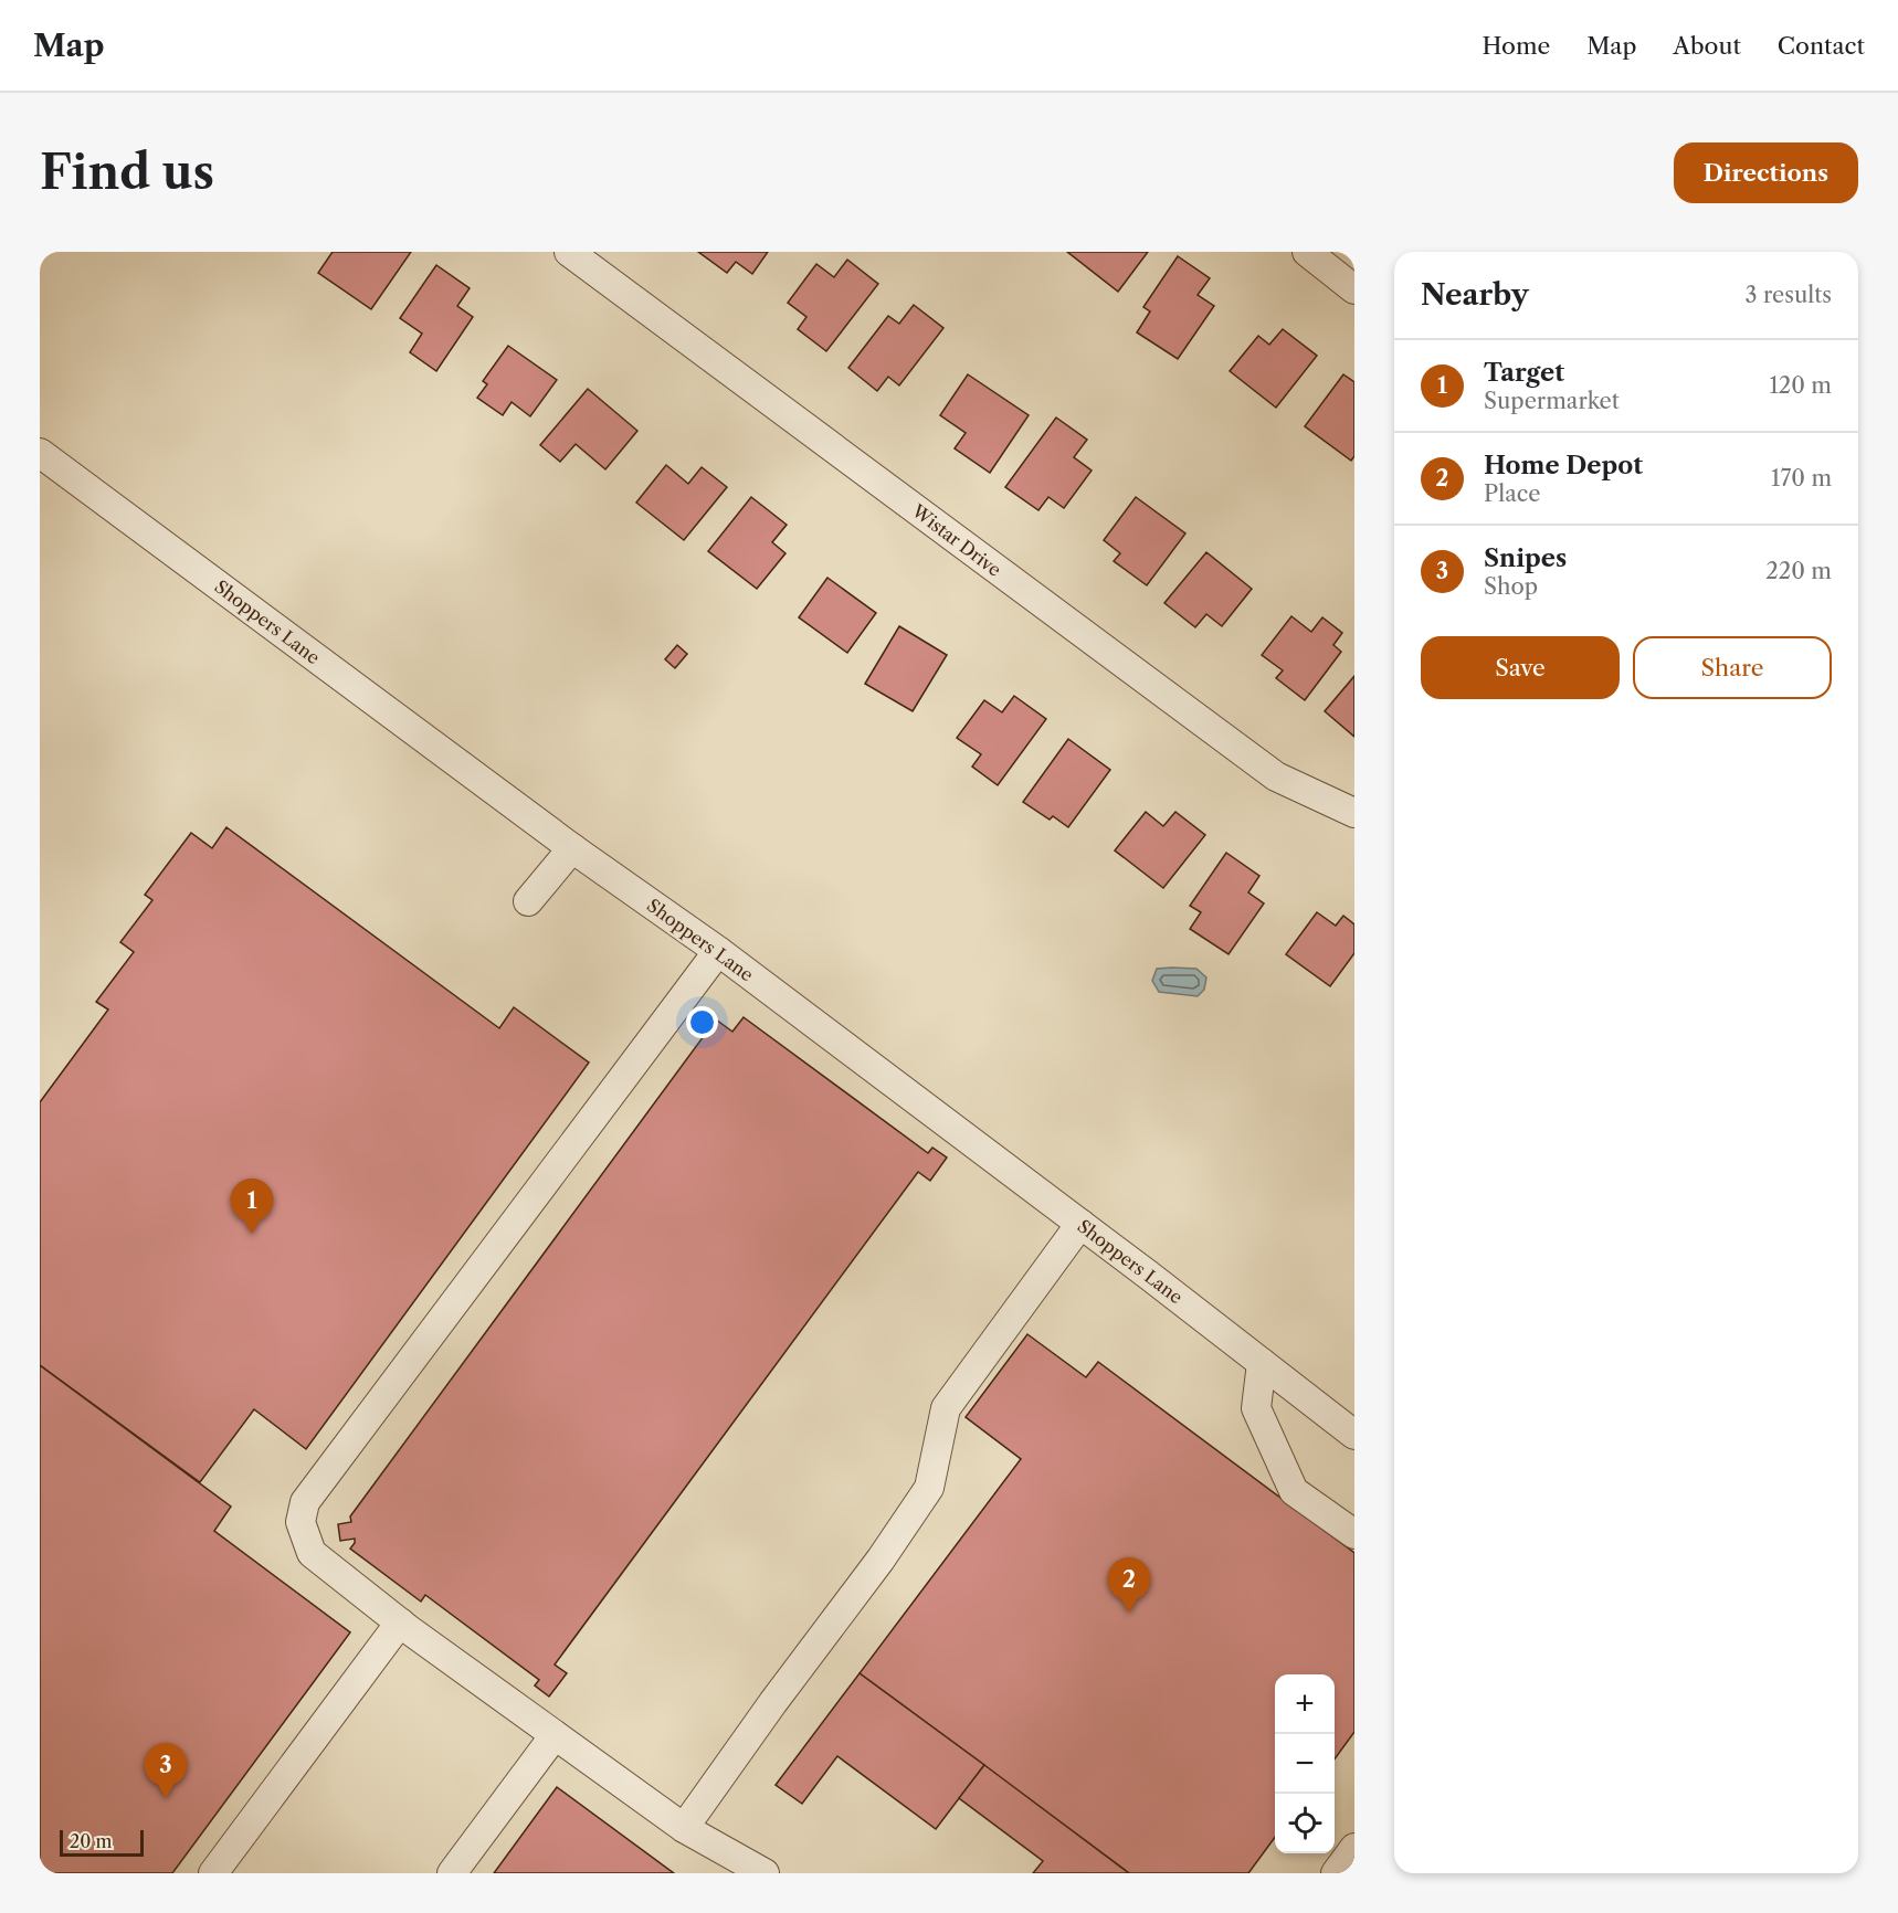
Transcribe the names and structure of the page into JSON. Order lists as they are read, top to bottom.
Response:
{
  "streets": {
    "street": ["Wistar Drive", "Shoppers Lane"]
  },
  "scale_bar": "20 m",
  "page": {
    "header": "Map",
    "nav": [
      "Home",
      "Map",
      "About",
      "Contact"
    ],
    "buttons": [
      "Directions",
      ["Save", "Share"]
    ],
    "title": "Find us",
    "heading": ["Nearby", "3 results"],
    "list": [
      {
        "mark": "1",
        "name": "Target",
        "note": "Supermarket",
        "value": "120 m"
      },
      {
        "mark": "2",
        "name": "Home Depot",
        "note": "Place",
        "value": "170 m"
      },
      {
        "mark": "3",
        "name": "Snipes",
        "note": "Shop",
        "value": "220 m"
      }
    ],
    "pins": ["1", "2", "3"],
    "map_buttons": ["+", "−"],
    "scale": "20 m"
  }
}
